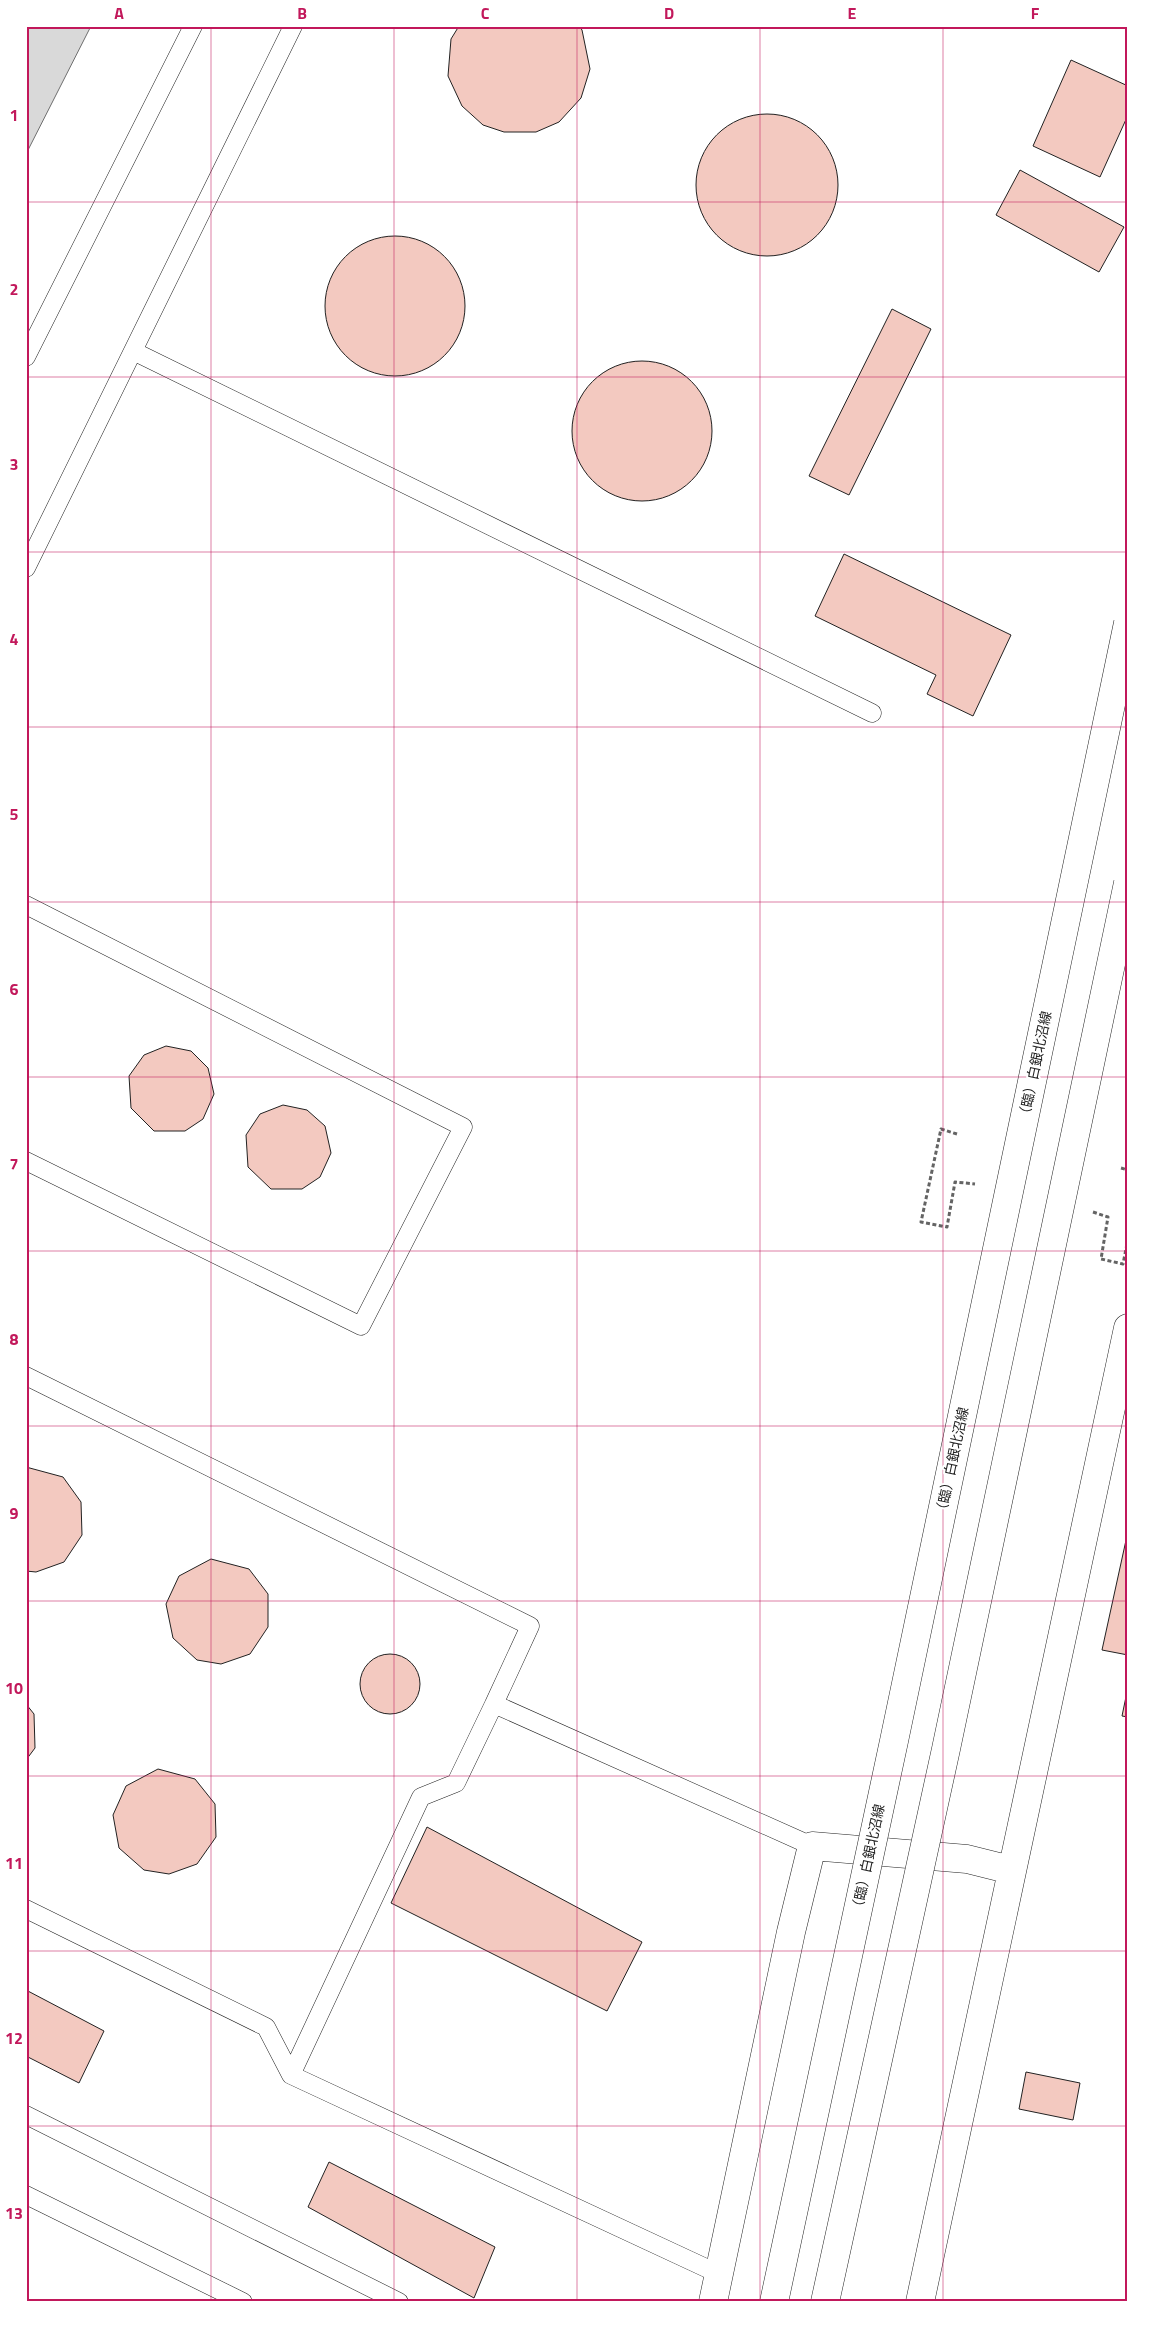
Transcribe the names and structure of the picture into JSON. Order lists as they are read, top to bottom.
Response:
{
  "streets": {
    "street": ["（臨）白銀北沼線"]
  },
  "grid": {
    "columns": [
      "A",
      "B",
      "C",
      "D",
      "E",
      "F"
    ],
    "rows": [
      "1",
      "2",
      "3",
      "4",
      "5",
      "6",
      "7",
      "8",
      "9",
      "10",
      "11",
      "12",
      "13"
    ]
  }
}
